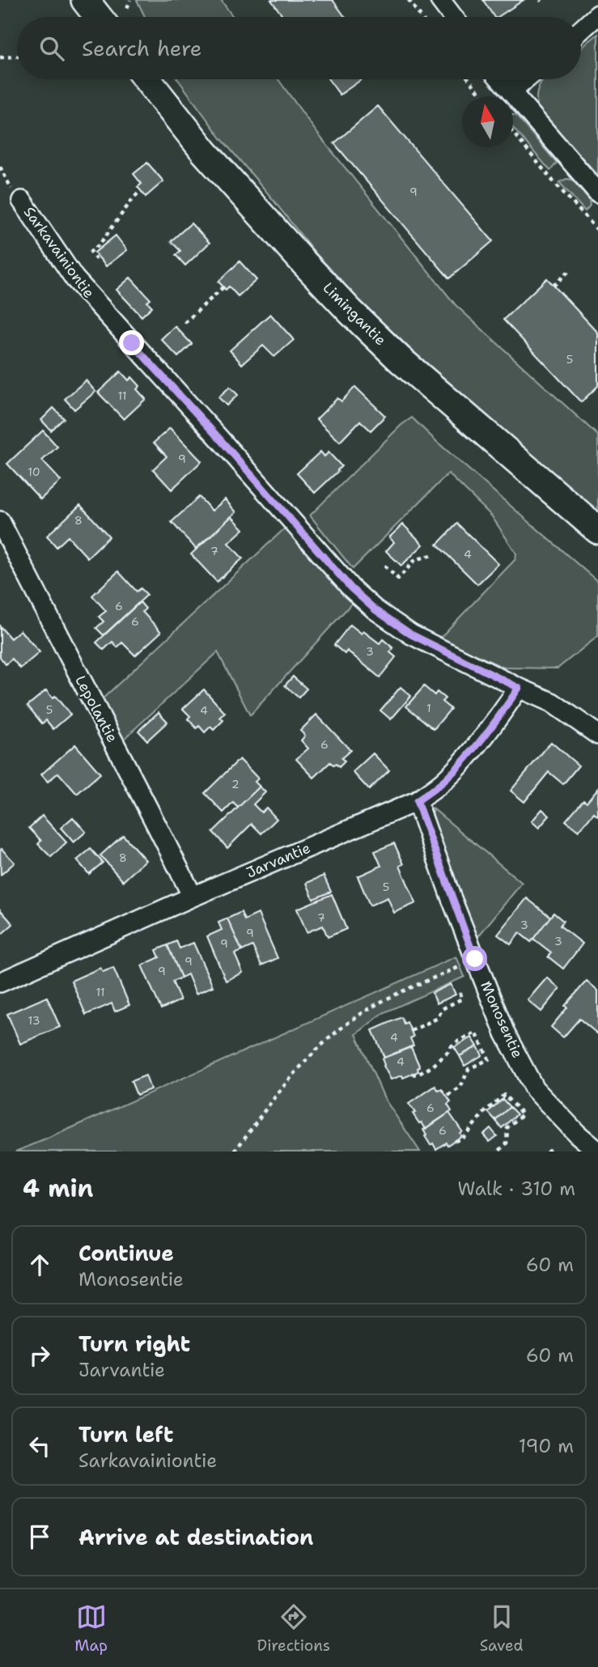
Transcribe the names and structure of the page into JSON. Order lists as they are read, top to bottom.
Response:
{
  "streets": {
    "main road": ["Limingantie"],
    "street": [
      "Sarkavainiontie",
      "Lepolantie",
      "Jarvantie",
      "Monosentie"
    ]
  },
  "crossings": [
    ["Sarkavainiontie", "Jarvantie"],
    ["Lepolantie", "Jarvantie"],
    ["Jarvantie", "Monosentie"]
  ],
  "house_numbers": [
    "9",
    "5",
    "11",
    "9",
    "10",
    "8",
    "7",
    "4",
    "6",
    "6",
    "3",
    "1",
    "5",
    "4",
    "6",
    "2",
    "8",
    "5",
    "7",
    "3",
    "9",
    "3",
    "9",
    "9",
    "9",
    "11",
    "13",
    "4",
    "4",
    "6",
    "6"
  ],
  "north": "top",
  "page": {
    "search": "Search here",
    "heading": ["4 min", "Walk · 310 m"],
    "list": [
      ["Continue", "Monosentie", "60 m"],
      ["Turn right", "Jarvantie", "60 m"],
      ["Turn left", "Sarkavainiontie", "190 m"],
      "Arrive at destination"
    ],
    "nav": ["Map", "Directions", "Saved"]
  }
}
